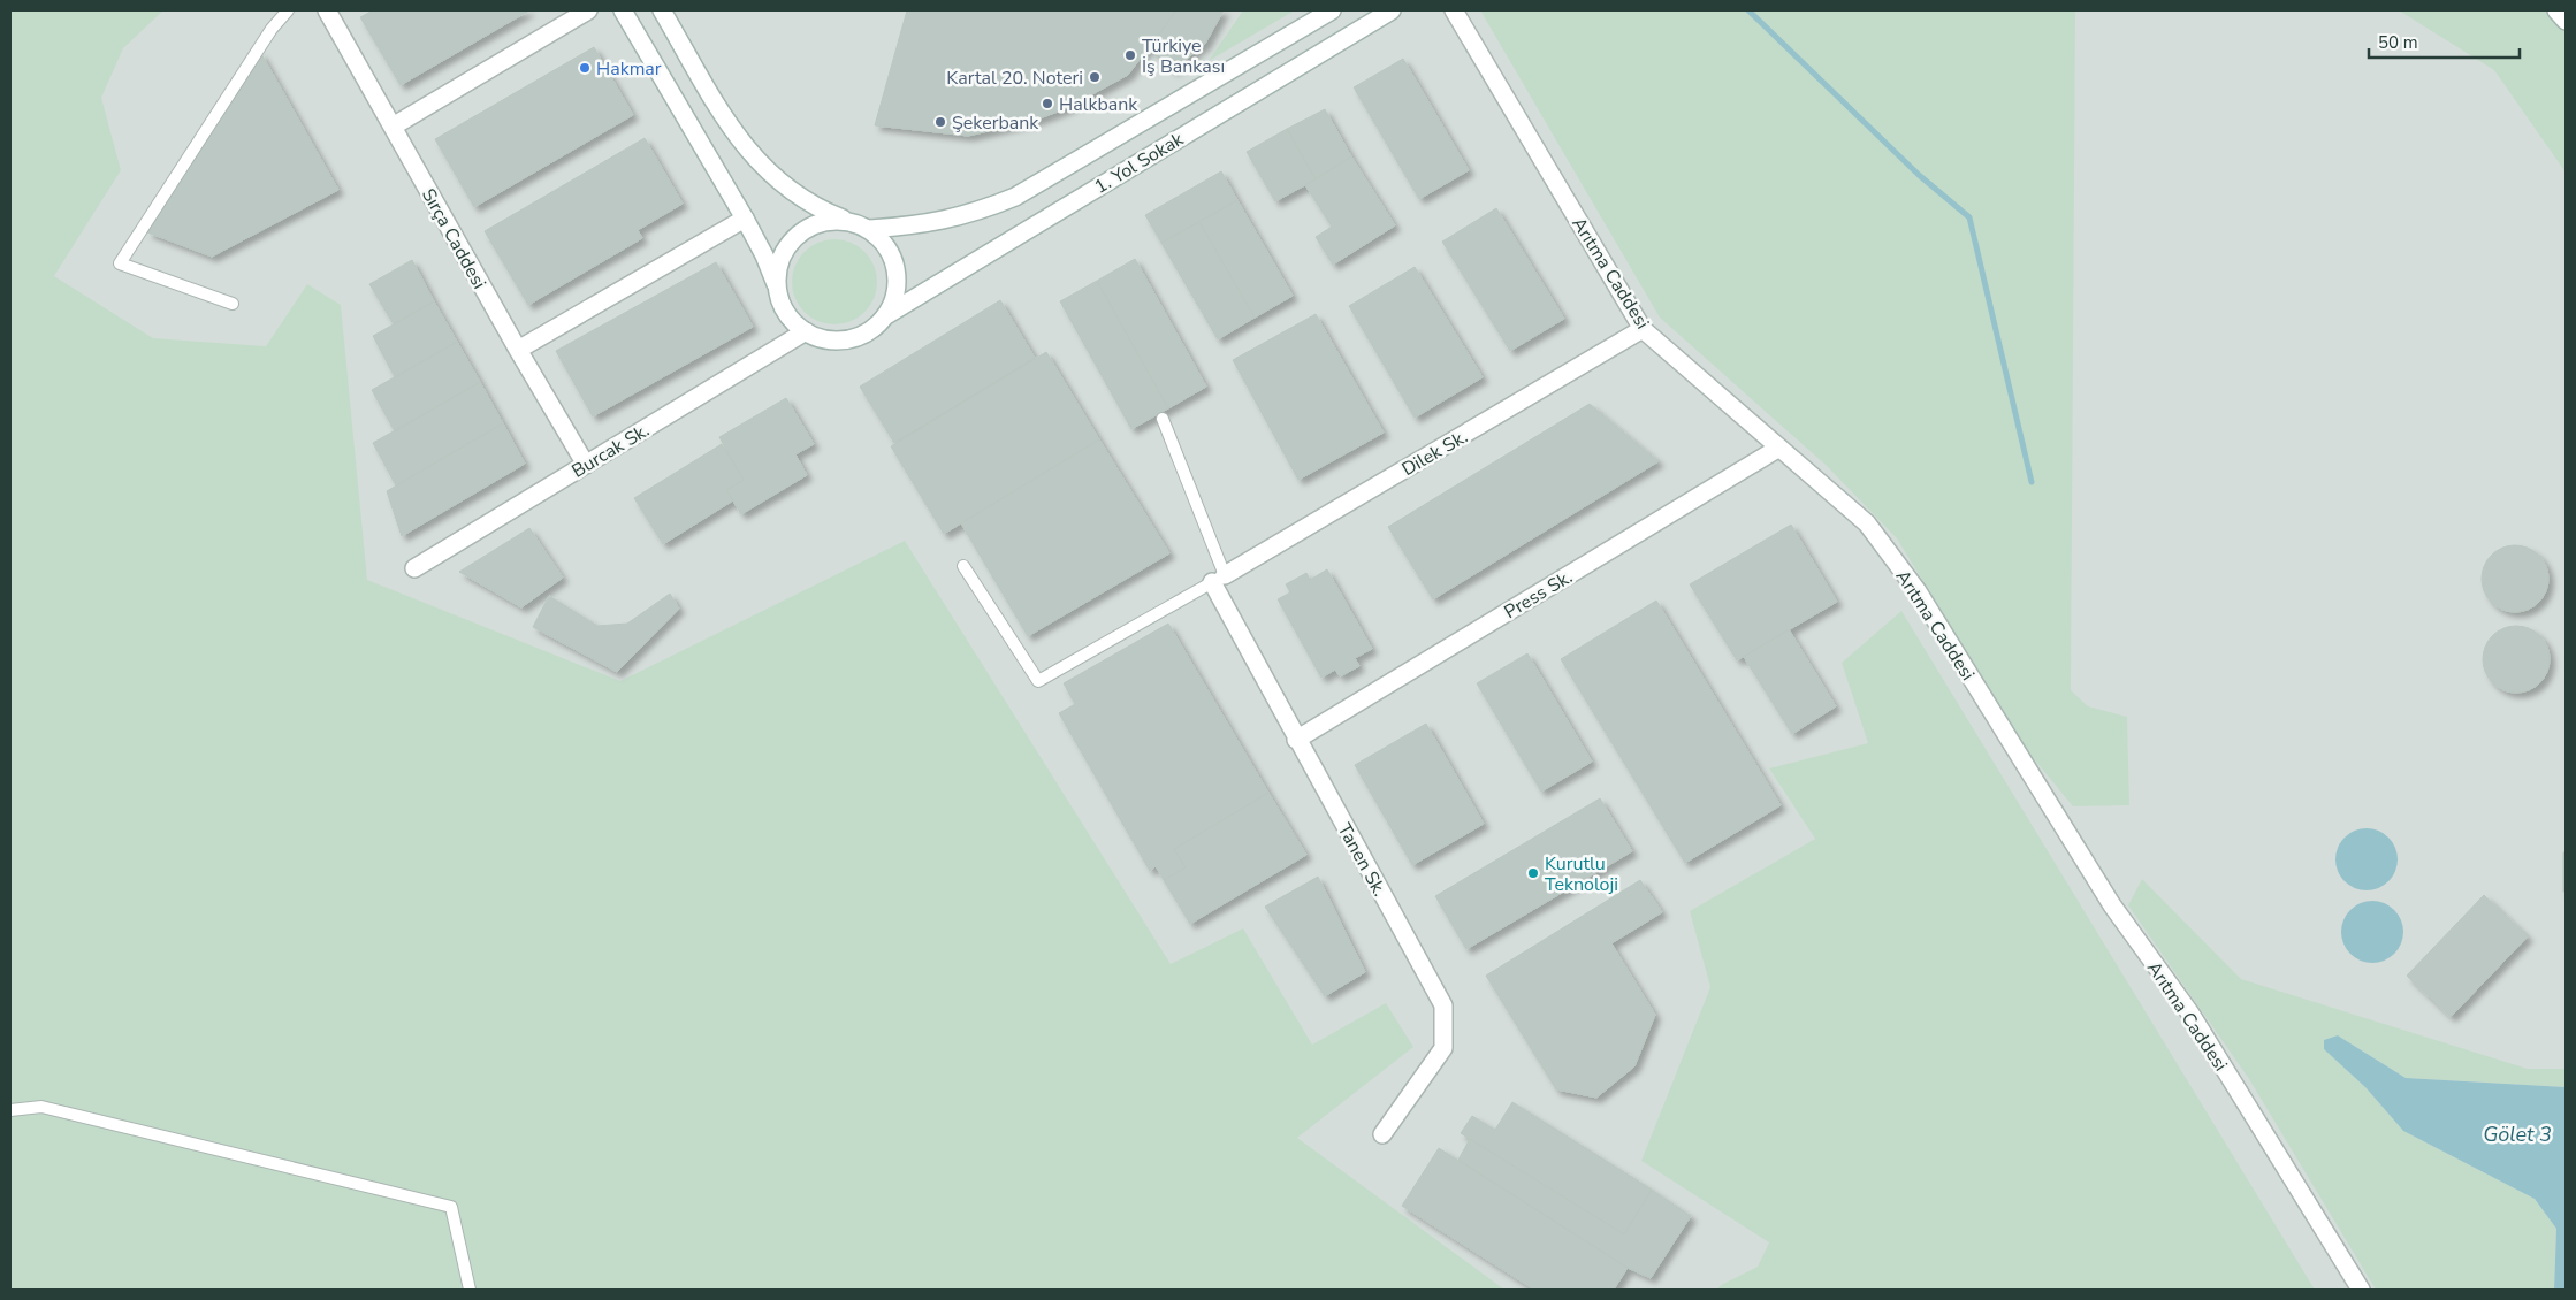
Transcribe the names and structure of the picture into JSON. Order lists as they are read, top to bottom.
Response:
{
  "streets": {
    "street": [
      "1. Yol Sokak",
      "Sırça Caddesi",
      "Arıtma Caddesi",
      "Burcak Sk.",
      "Dilek Sk.",
      "Press Sk.",
      "Tanen Sk."
    ]
  },
  "crossings": [
    ["1. Yol Sokak", "Burcak Sk."],
    ["Sırça Caddesi", "Burcak Sk."],
    ["Arıtma Caddesi", "Dilek Sk."],
    ["Arıtma Caddesi", "Press Sk."],
    ["Dilek Sk.", "Tanen Sk."],
    ["Press Sk.", "Tanen Sk."]
  ],
  "water": ["Gölet 3"],
  "places": [
    "Türkiye İş Bankası",
    "Hakmar",
    "Kartal 20. Noteri",
    "Halkbank",
    "Şekerbank",
    "Kurutlu Teknoloji"
  ],
  "scale_bar": "50 m"
}
